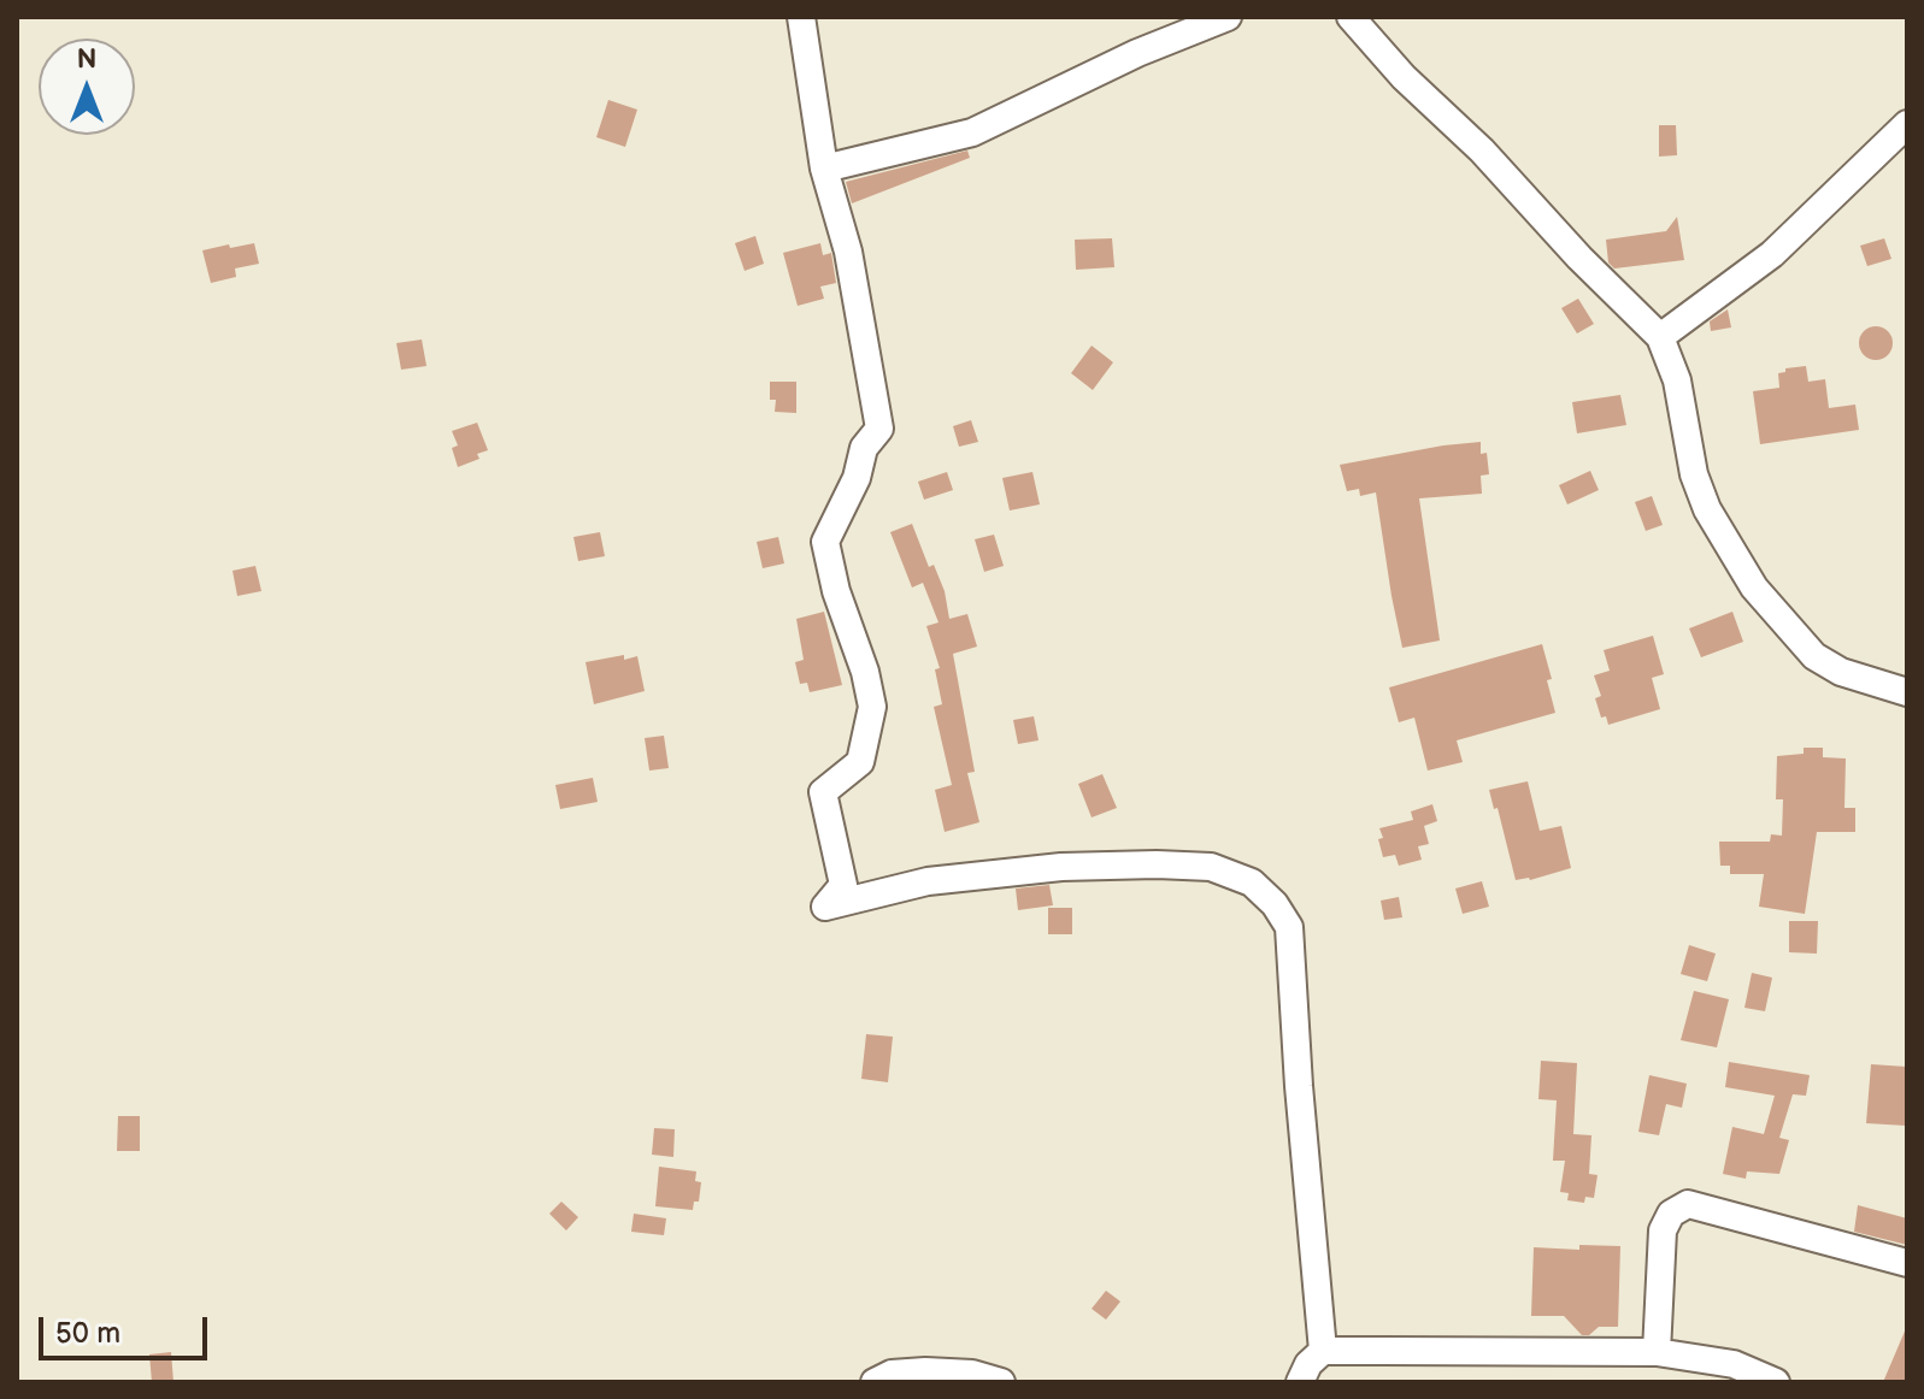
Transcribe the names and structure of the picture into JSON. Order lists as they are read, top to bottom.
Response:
{
  "scale_bar": "50 m",
  "north": "top"
}
